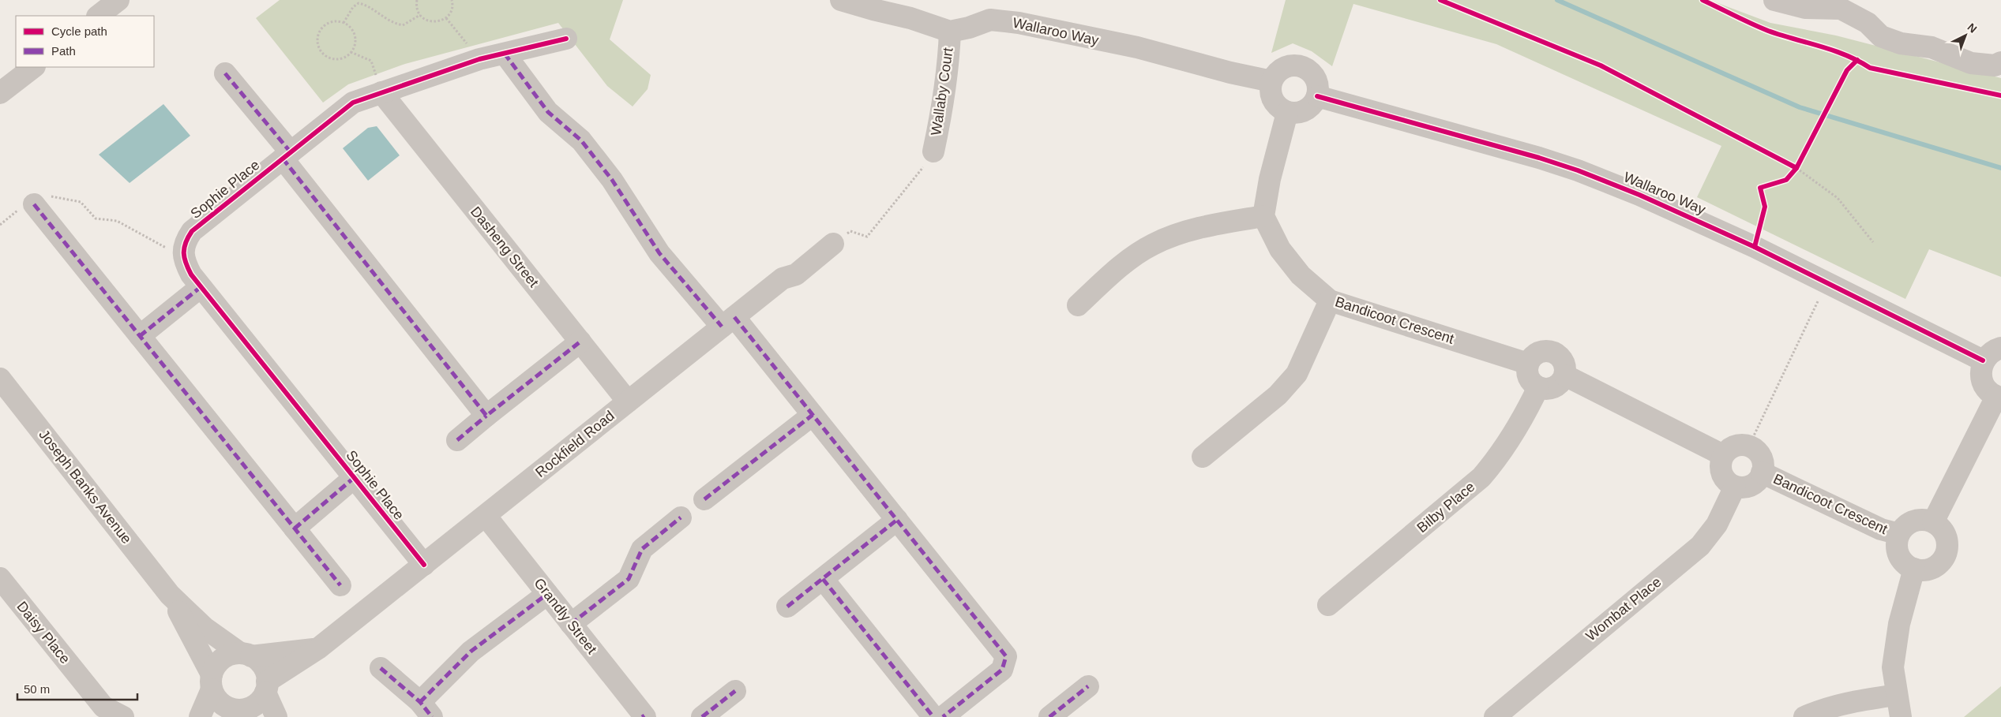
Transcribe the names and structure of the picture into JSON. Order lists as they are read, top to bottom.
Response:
{
  "streets": {
    "street": [
      "Wallaroo Way",
      "Wallaby Court",
      "Sophie Place",
      "Dasheng Street",
      "Bandicoot Crescent",
      "Rockfield Road",
      "Joseph Banks Avenue",
      "Bilby Place",
      "Wombat Place",
      "Grandly Street",
      "Daisy Place"
    ]
  },
  "crossings": [
    ["Wallaroo Way", "Wallaby Court"],
    ["Sophie Place", "Dasheng Street"],
    ["Sophie Place", "Rockfield Road"],
    ["Dasheng Street", "Rockfield Road"],
    ["Bandicoot Crescent", "Bilby Place"],
    ["Bandicoot Crescent", "Wombat Place"],
    ["Rockfield Road", "Joseph Banks Avenue"],
    ["Rockfield Road", "Grandly Street"]
  ],
  "legend": ["Cycle path", "Path"],
  "scale_bar": "50 m",
  "north": "top right"
}
